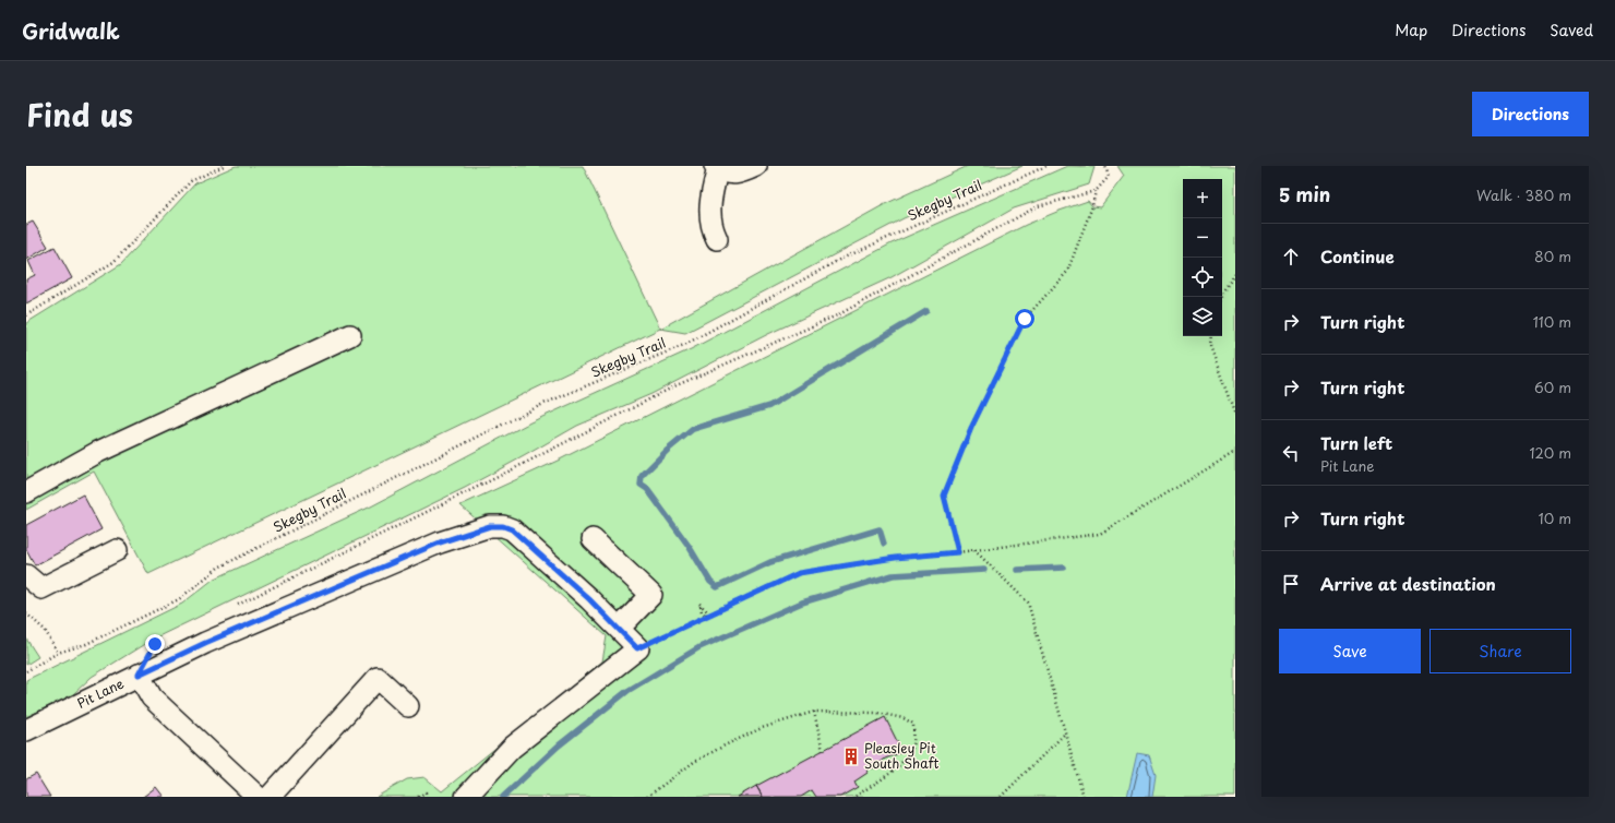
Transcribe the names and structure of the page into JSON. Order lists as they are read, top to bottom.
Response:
{
  "streets": {
    "street": ["Pit Lane"],
    "path": ["Skegby Trail"]
  },
  "places": {
    "building": ["Pleasley Pit South Shaft"]
  },
  "page": {
    "header": "Gridwalk",
    "nav": ["Map", "Directions", "Saved"],
    "title": "Find us",
    "buttons": [
      "Directions",
      ["Save", "Share"]
    ],
    "heading": ["5 min", "Walk · 380 m"],
    "map_buttons": ["+", "−"],
    "list": [
      ["Continue", "80 m"],
      ["Turn right", "110 m"],
      ["Turn right", "60 m"],
      ["Turn left", "Pit Lane", "120 m"],
      ["Turn right", "10 m"],
      "Arrive at destination"
    ]
  }
}
